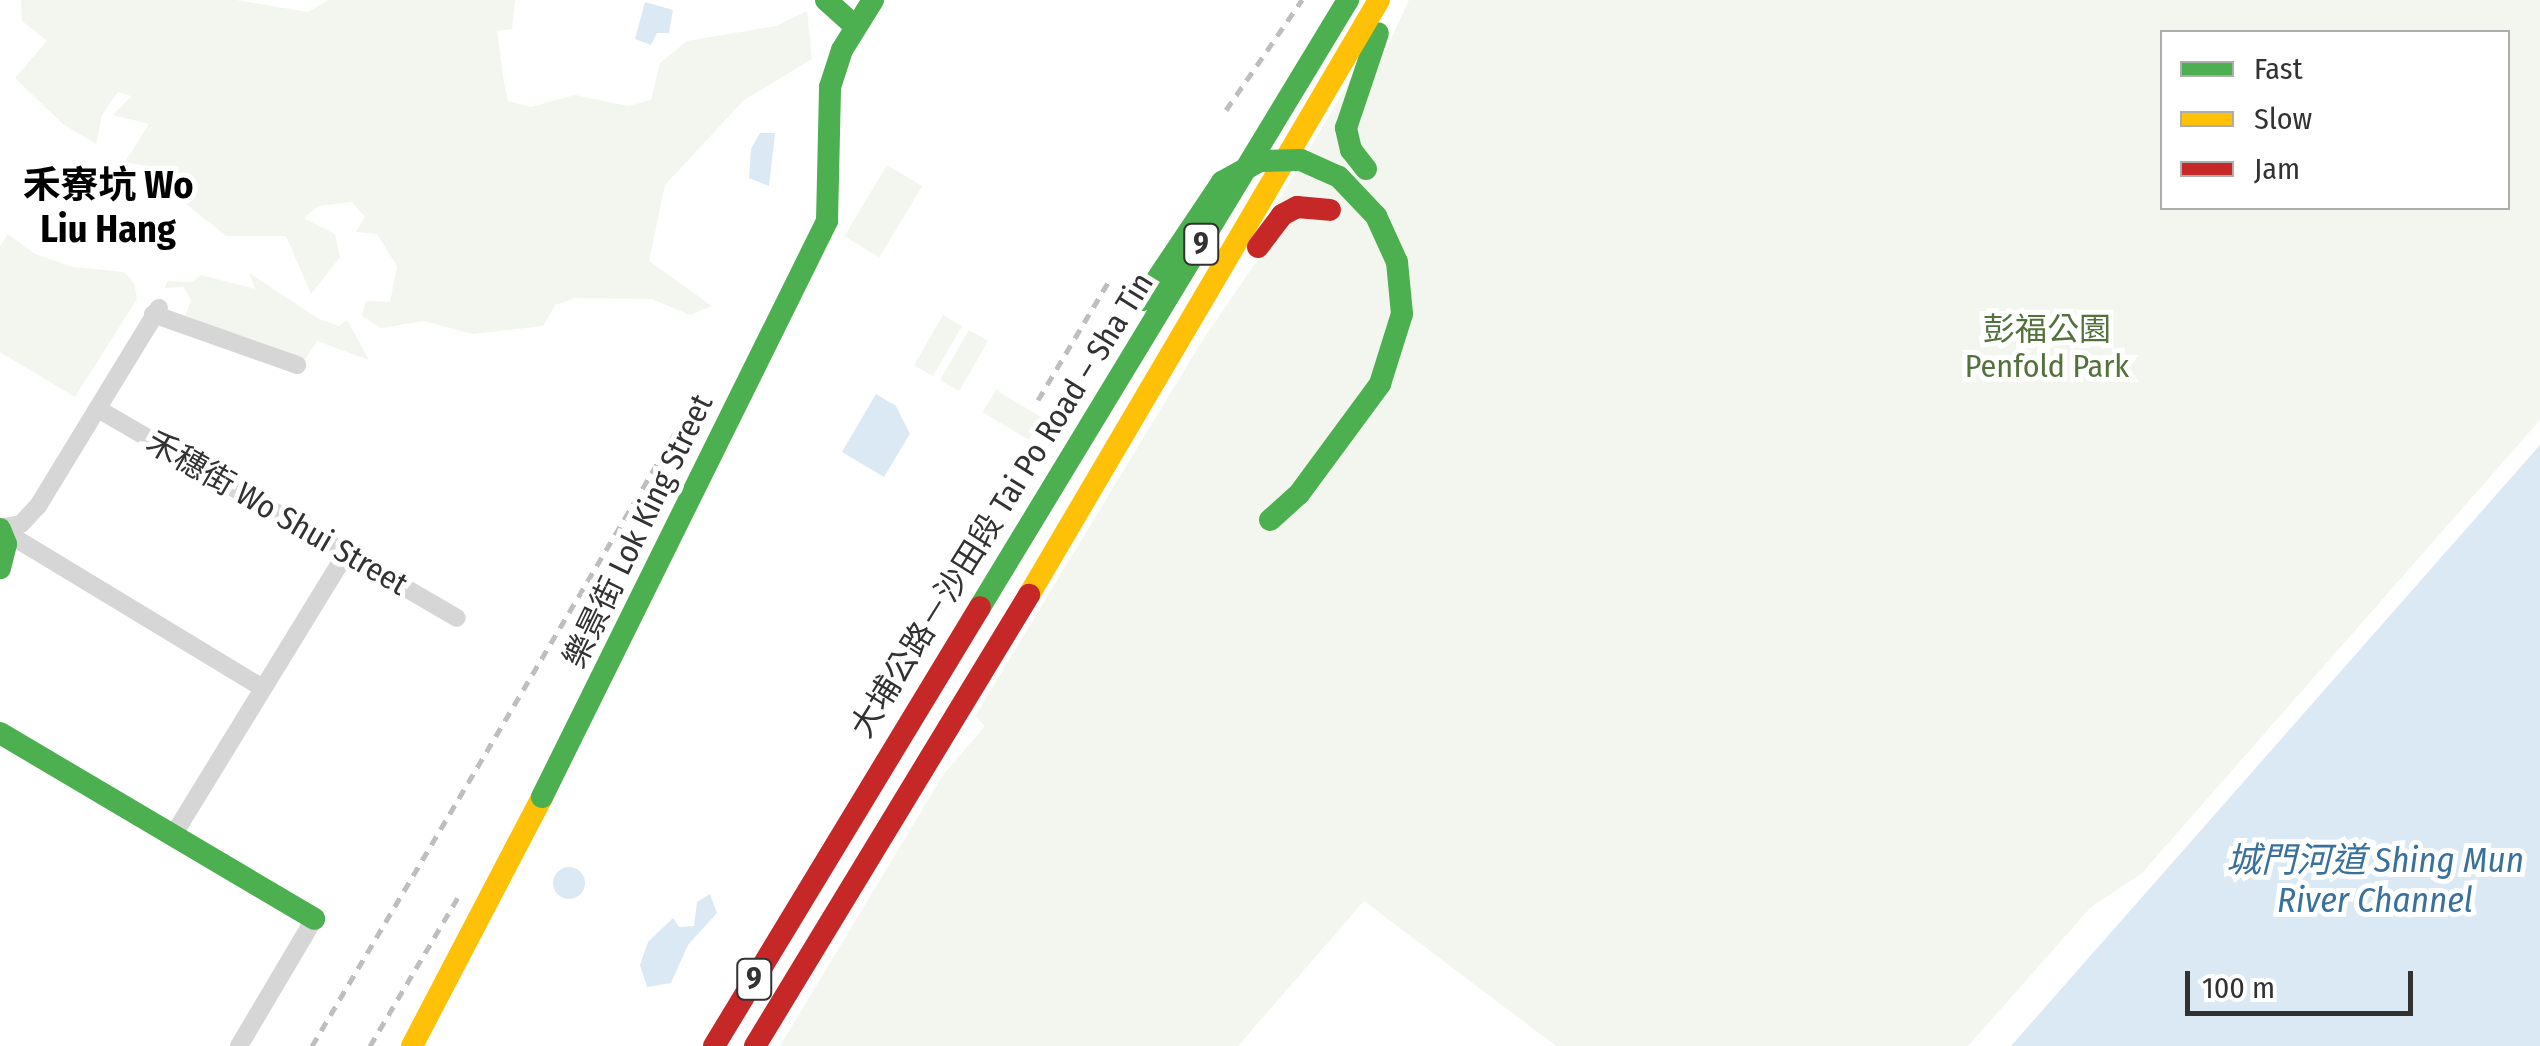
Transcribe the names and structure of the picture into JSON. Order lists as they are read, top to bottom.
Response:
{
  "streets": {
    "main road": ["9", "大埔公路－沙田段 Tai Po Road – Sha Tin", "樂景街 Lok King Street"],
    "street": ["禾穗街 Wo Shui Street"]
  },
  "districts": ["禾寮坑 Wo Liu Hang"],
  "water": ["城門河道 Shing Mun River Channel"],
  "parks": ["彭福公園 Penfold Park"],
  "legend": ["Fast", "Slow", "Jam"],
  "scale_bar": "100 m"
}
